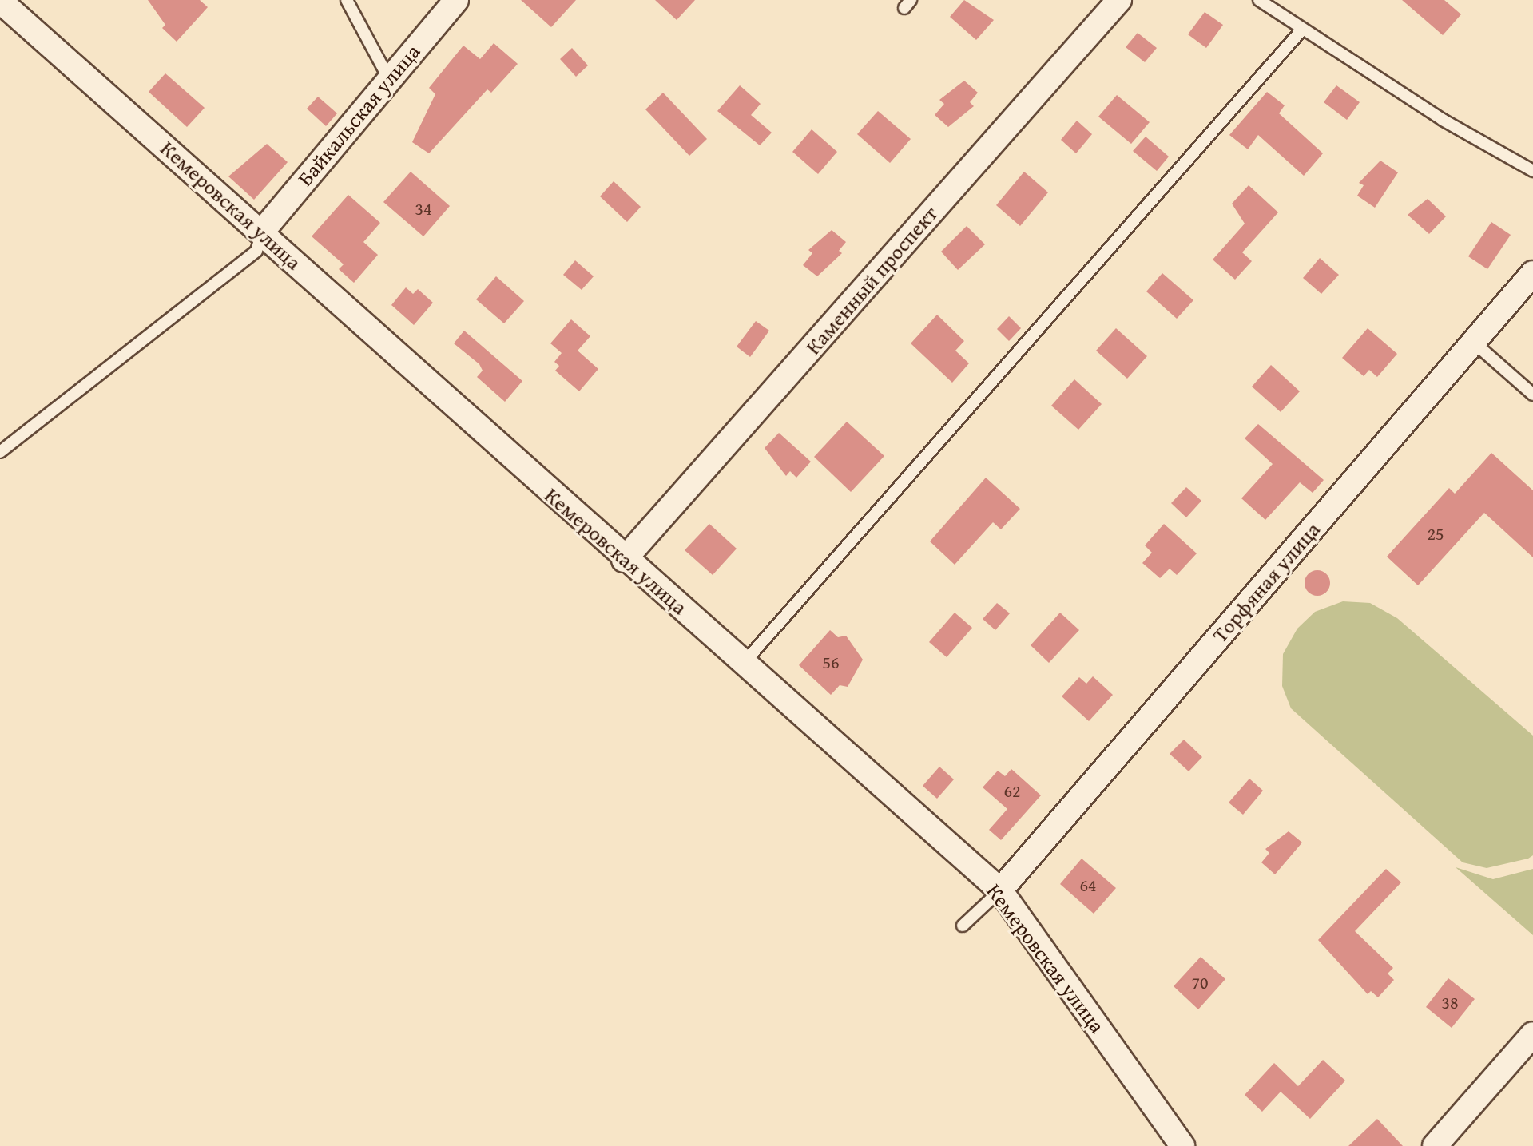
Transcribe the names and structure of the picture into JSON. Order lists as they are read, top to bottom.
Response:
{
  "streets": {
    "street": [
      "Байкальская улица",
      "Кемеровская улица",
      "Каменный проспект",
      "Торфяная улица"
    ]
  },
  "crossings": [
    ["Байкальская улица", "Кемеровская улица"],
    ["Кемеровская улица", "Каменный проспект"],
    ["Кемеровская улица", "Торфяная улица"]
  ],
  "house_numbers": [
    "34",
    "25",
    "56",
    "62",
    "64",
    "70",
    "38"
  ]
}
